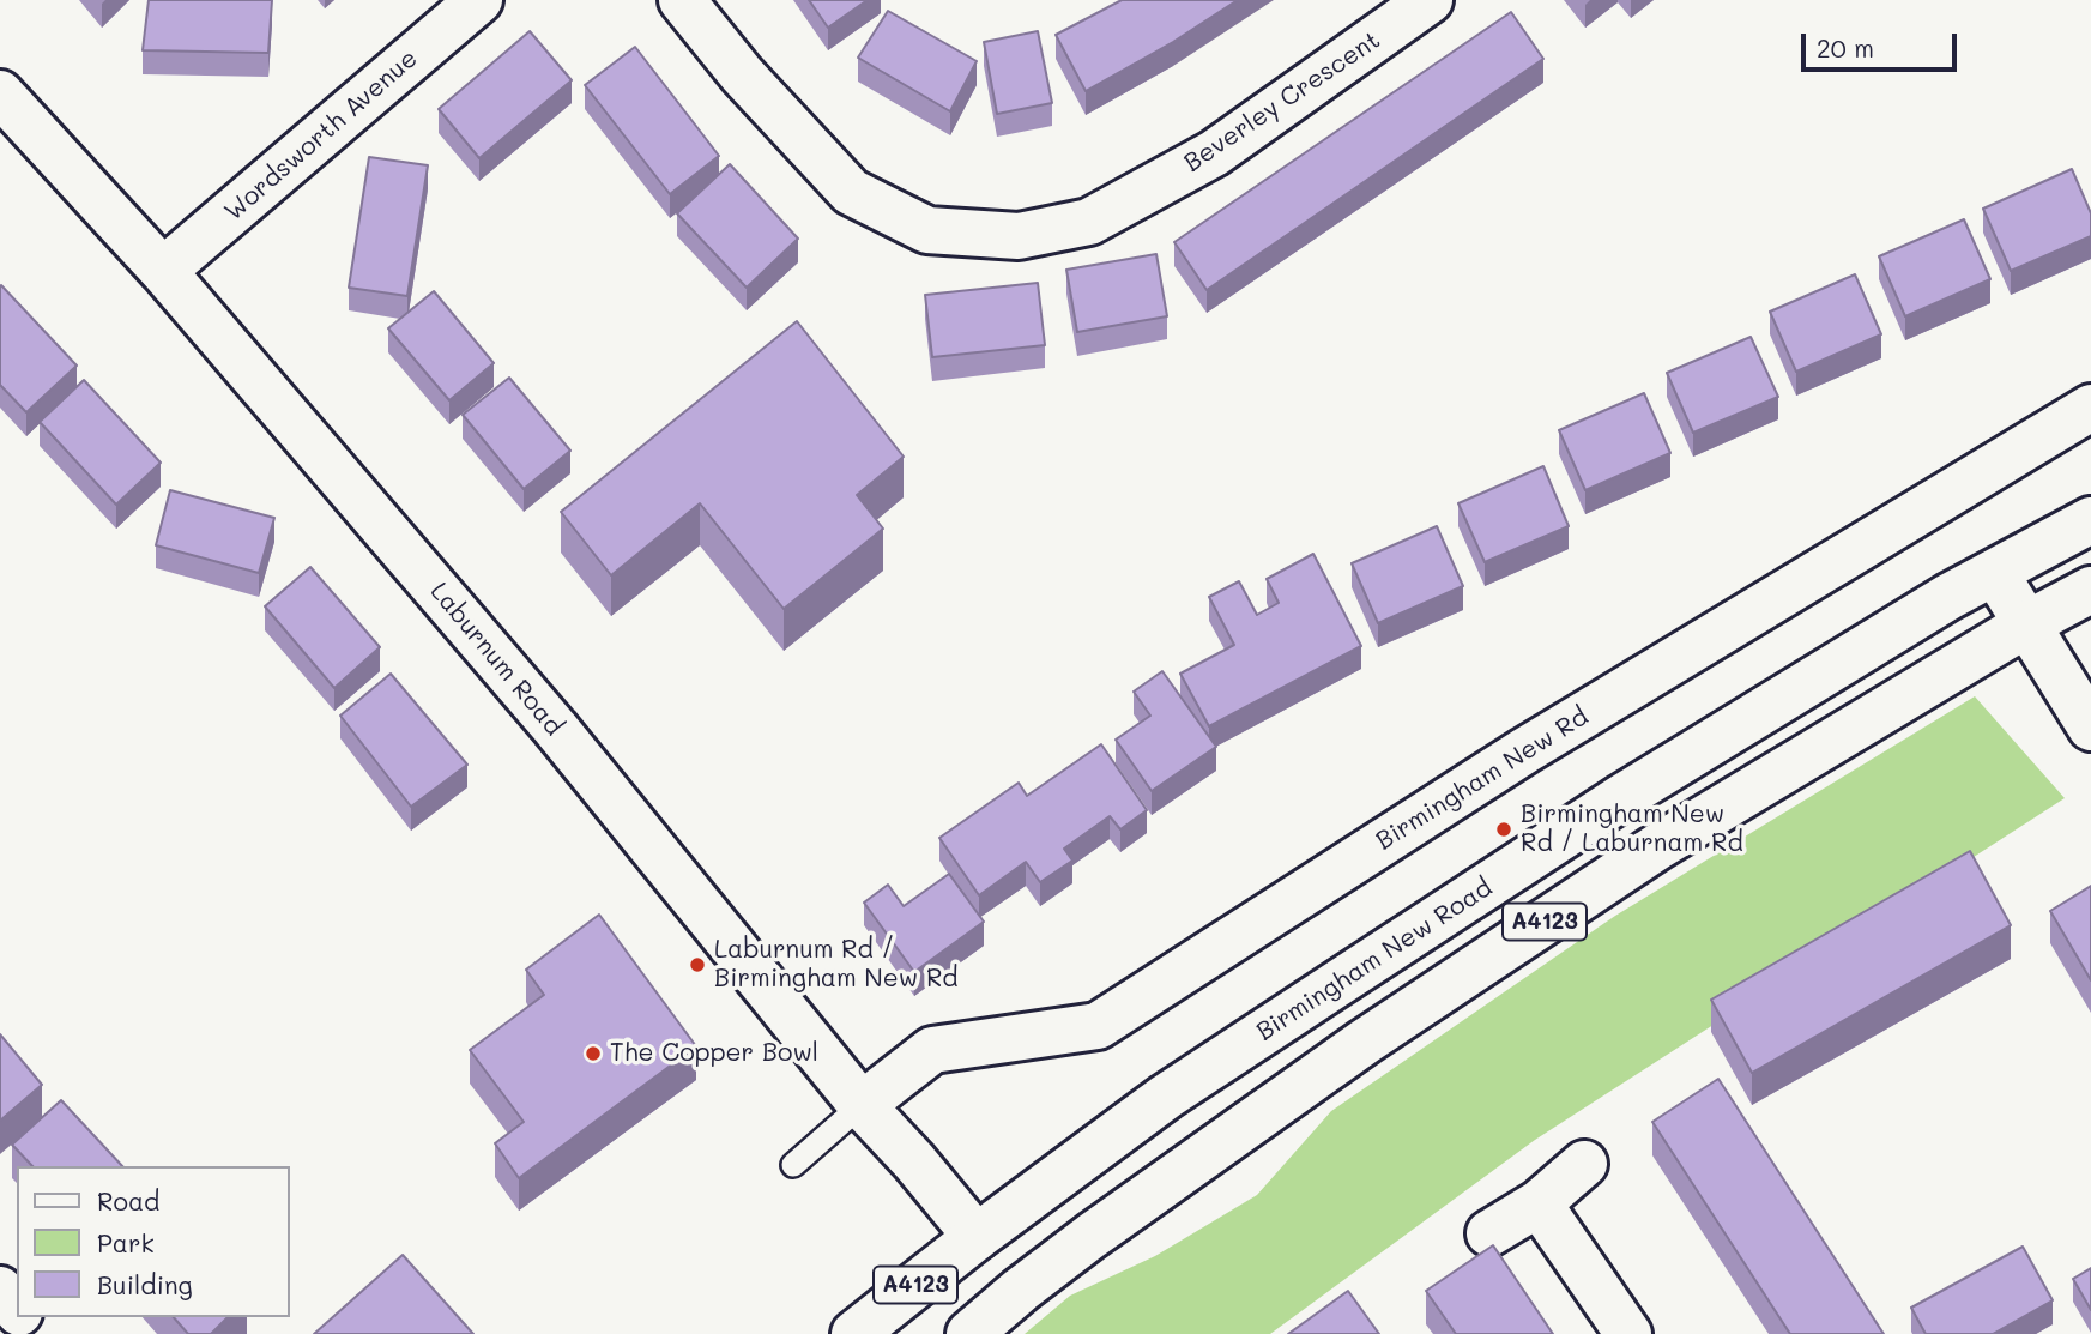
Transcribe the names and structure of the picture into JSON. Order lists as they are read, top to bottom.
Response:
{
  "streets": {
    "main road": [
      "Beverley Crescent",
      "Wordsworth Avenue",
      "Laburnum Road",
      "Birmingham New Rd",
      "A4123",
      "Birmingham New Road"
    ]
  },
  "crossings": [
    ["Wordsworth Avenue", "Laburnum Road"],
    ["Laburnum Road", "Birmingham New Rd"],
    ["Laburnum Road", "A4123"],
    ["Laburnum Road", "Birmingham New Road"],
    ["A4123", "Birmingham New Road"]
  ],
  "places": ["Birmingham New Rd / Laburnam Rd", "Laburnum Rd / Birmingham New Rd", "The Copper Bowl"],
  "legend": ["Road", "Park", "Building"],
  "scale_bar": "20 m"
}
